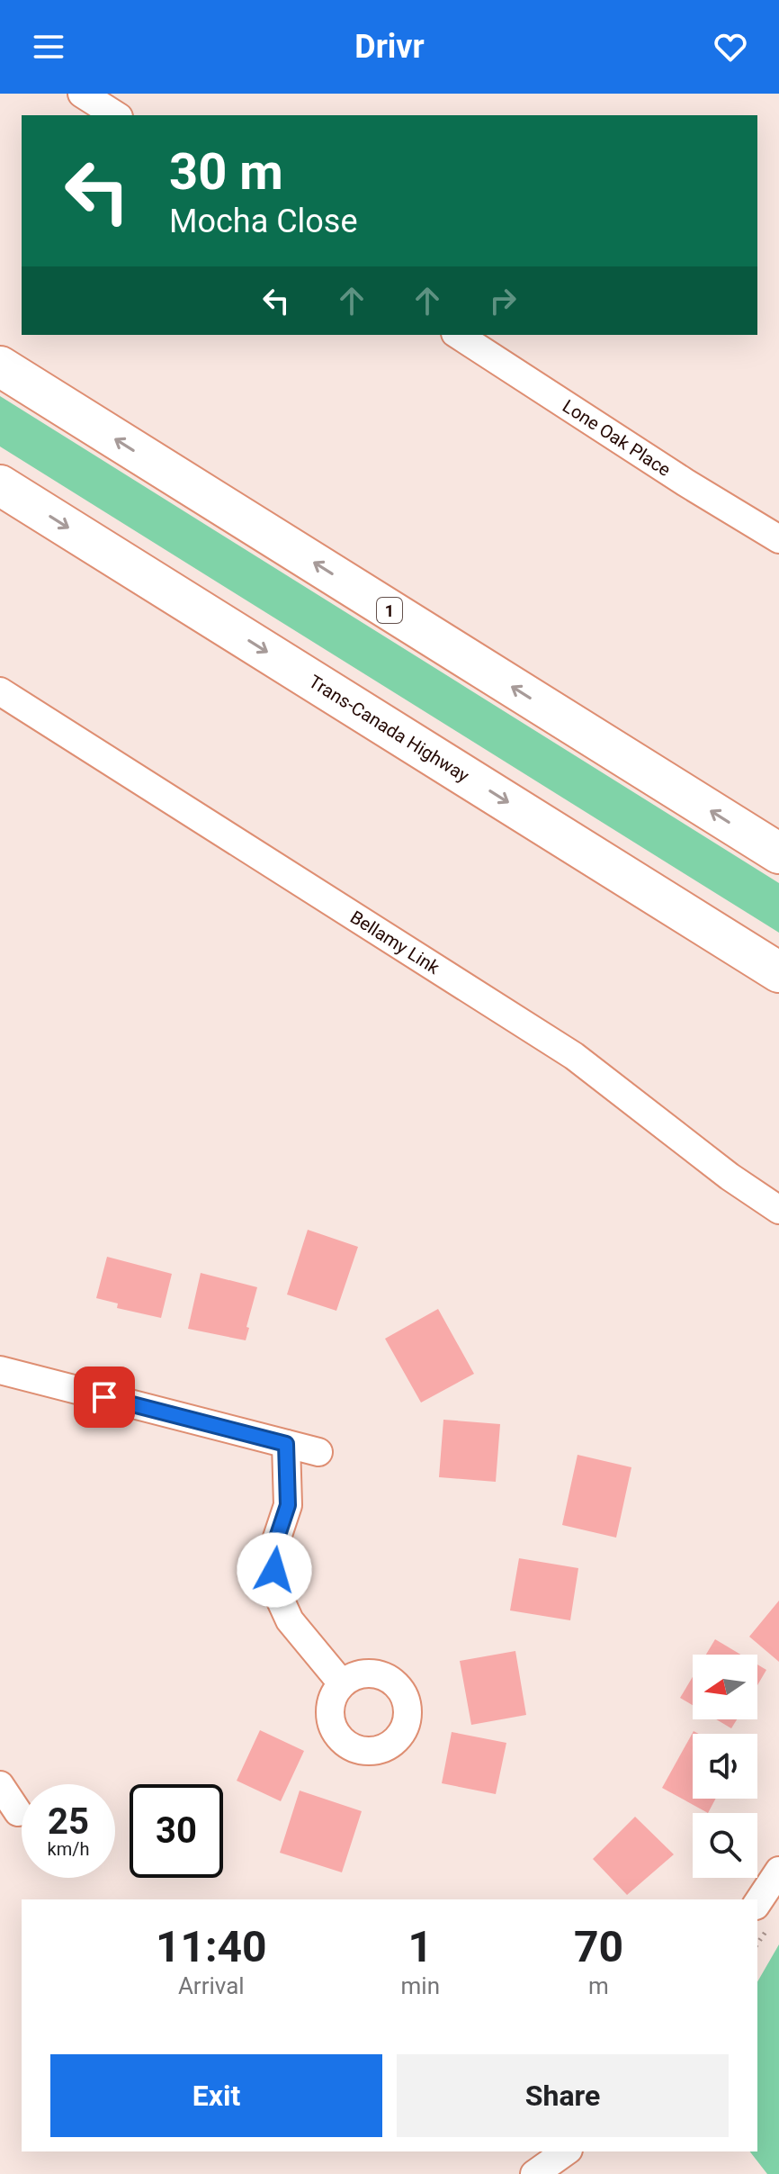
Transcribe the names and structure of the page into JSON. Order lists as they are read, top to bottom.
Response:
{
  "streets": {
    "highway": ["1", "Trans-Canada Highway"],
    "street": ["Lone Oak Place", "Bellamy Link"]
  },
  "north": "left",
  "page": {
    "header": "Drivr",
    "turn": ["30 m", "Mocha Close"],
    "speed": "25 km/h",
    "limit": "30",
    "eta": [
      "11:40",
      "Arrival",
      "1",
      "min",
      "70",
      "m"
    ],
    "buttons": ["Exit", "Share"]
  }
}
